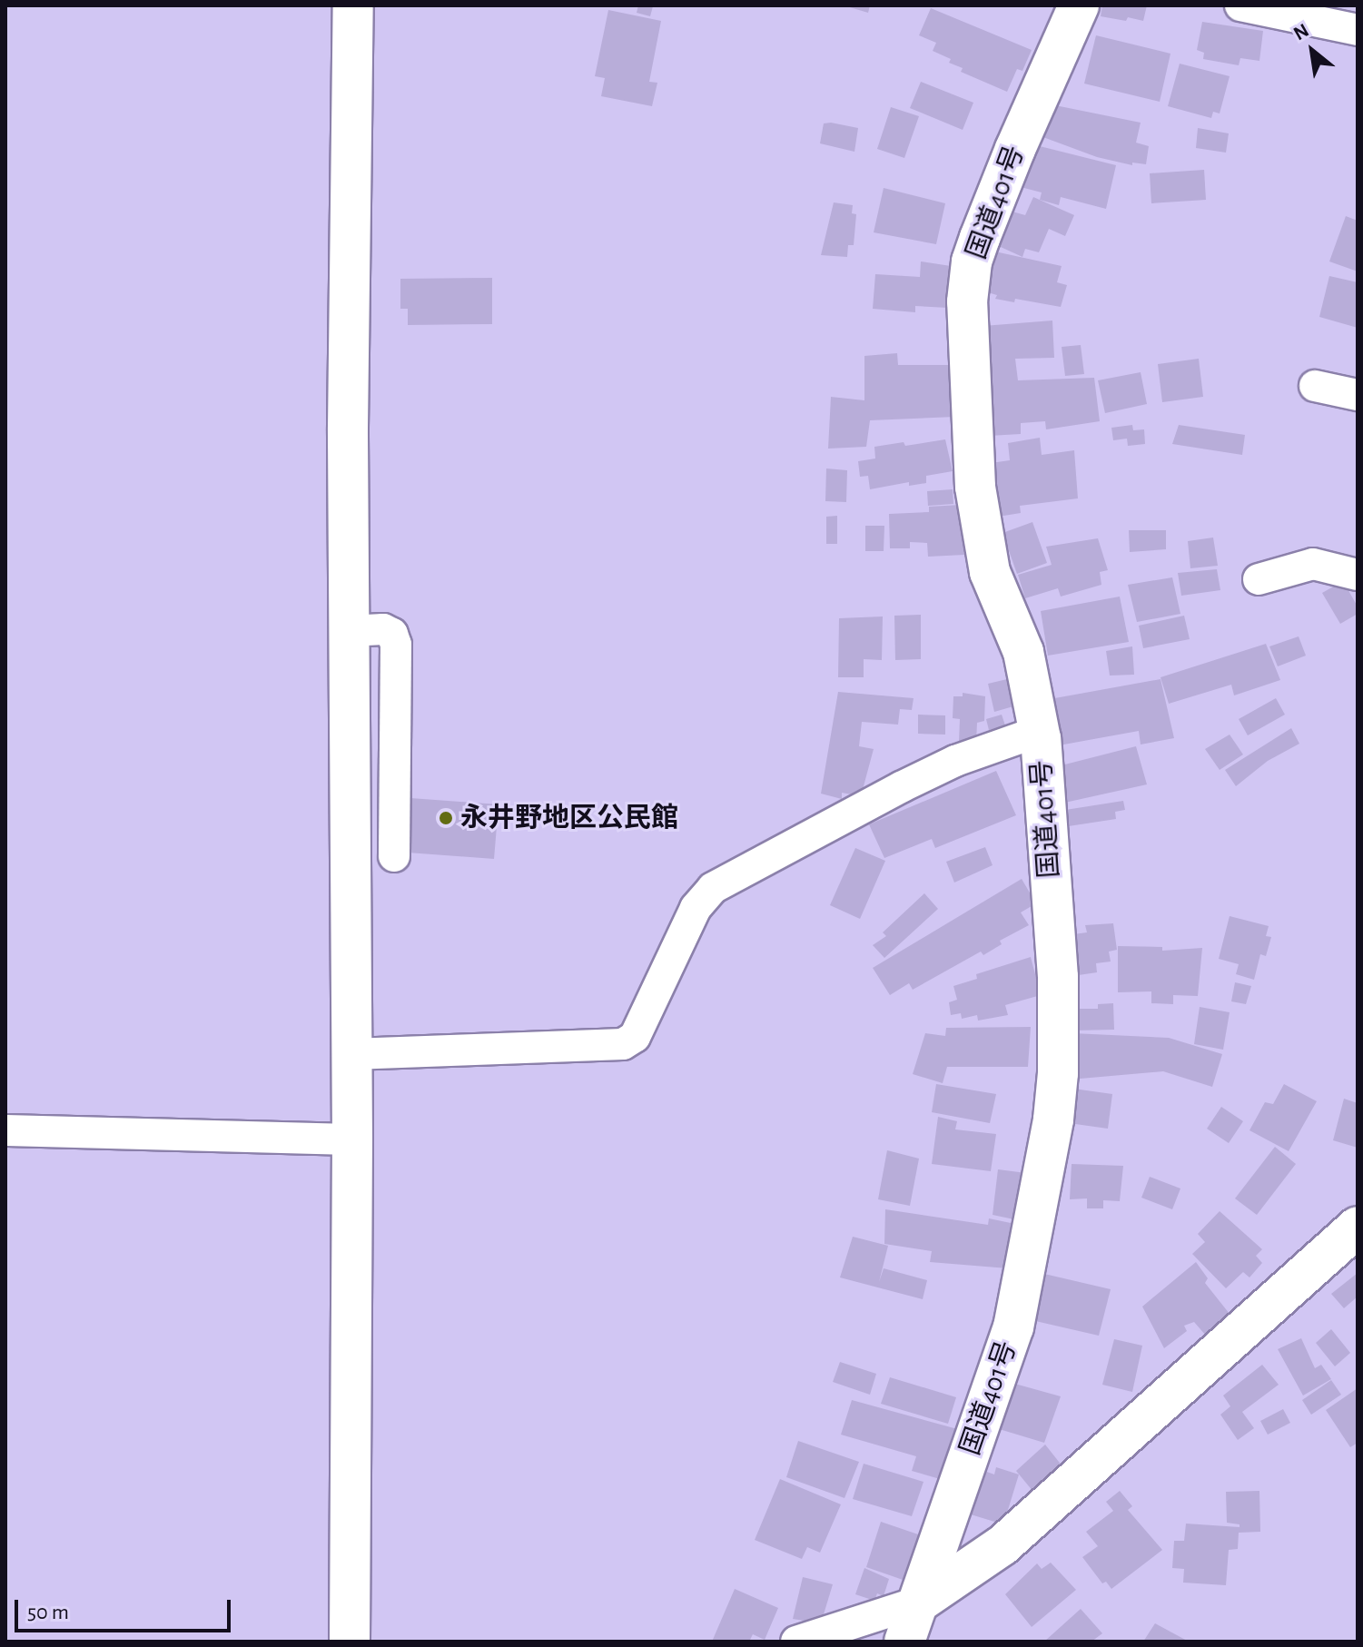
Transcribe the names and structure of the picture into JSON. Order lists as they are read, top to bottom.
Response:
{
  "streets": {
    "main road": ["国道401号"]
  },
  "places": ["永井野地区公民館"],
  "scale_bar": "50 m",
  "north": "top left"
}
